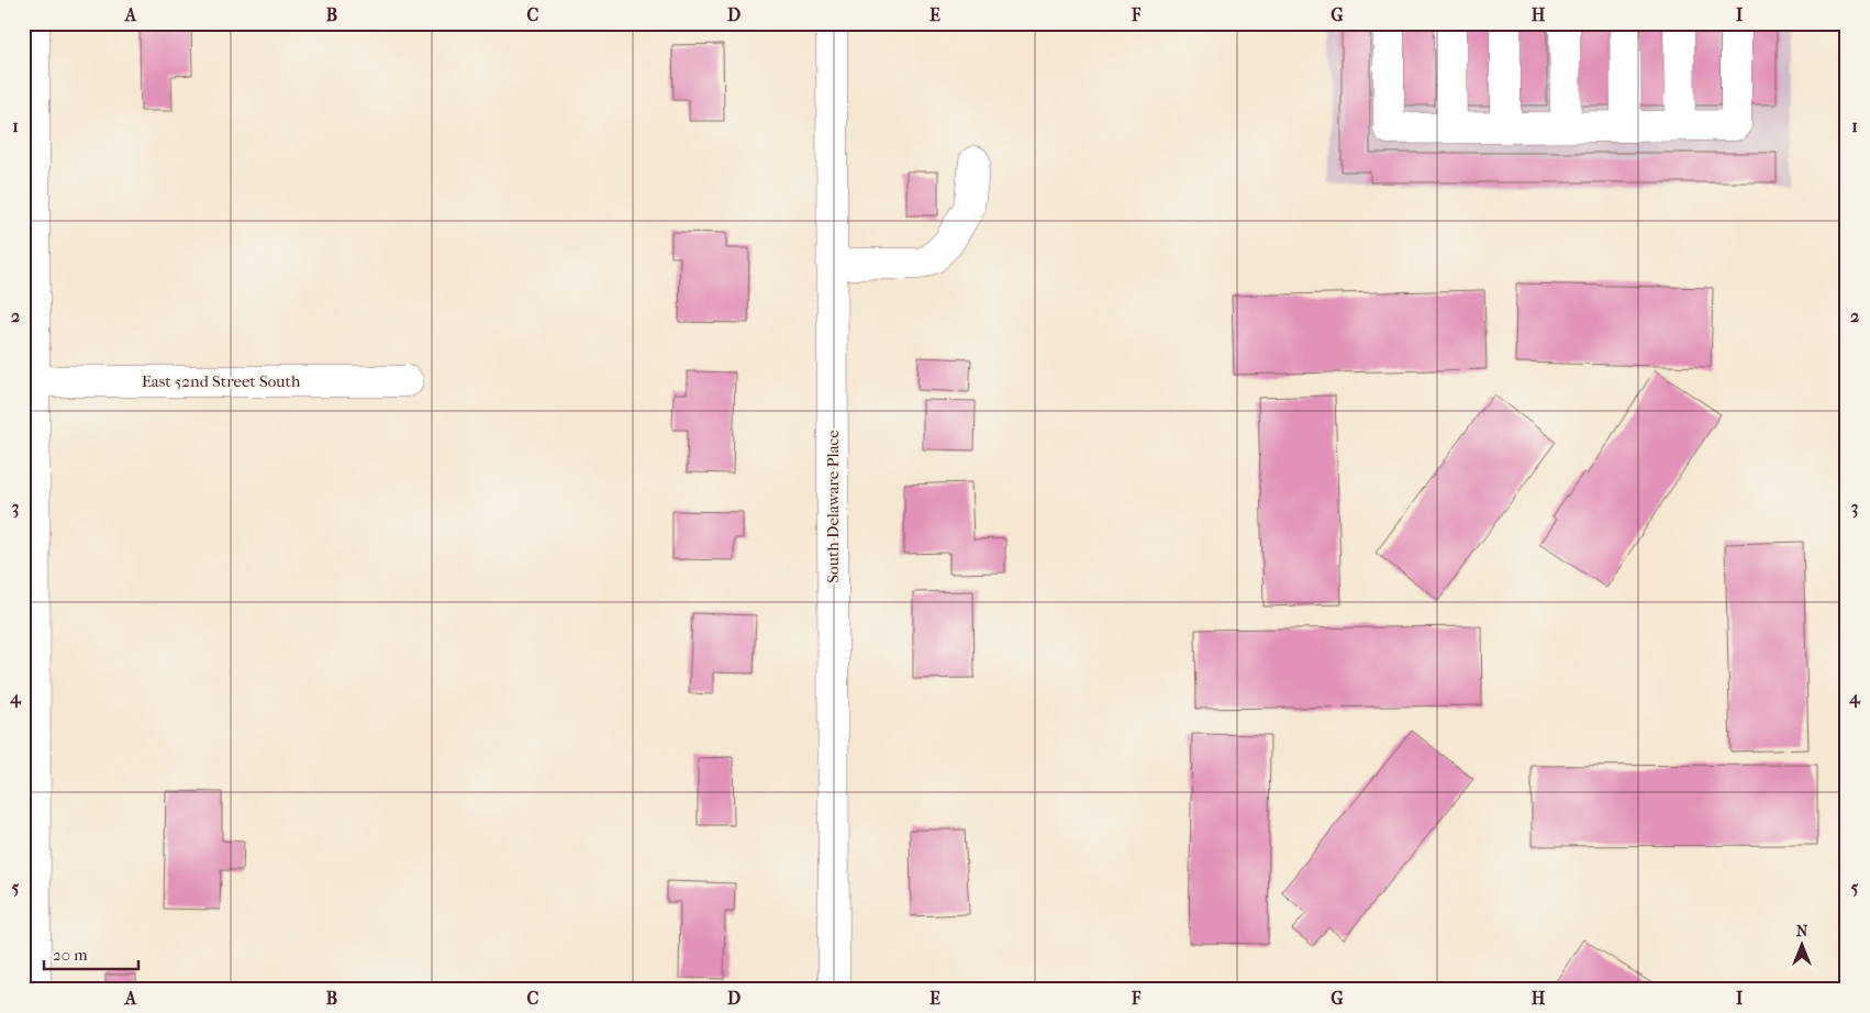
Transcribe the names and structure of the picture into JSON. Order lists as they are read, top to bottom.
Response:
{
  "streets": {
    "street": ["East 52nd Street South", "South Delaware Place"]
  },
  "scale_bar": "20 m",
  "north": "top",
  "grid": {
    "columns": [
      "A",
      "B",
      "C",
      "D",
      "E",
      "F",
      "G",
      "H",
      "I"
    ],
    "rows": [
      "1",
      "2",
      "3",
      "4",
      "5"
    ]
  }
}
